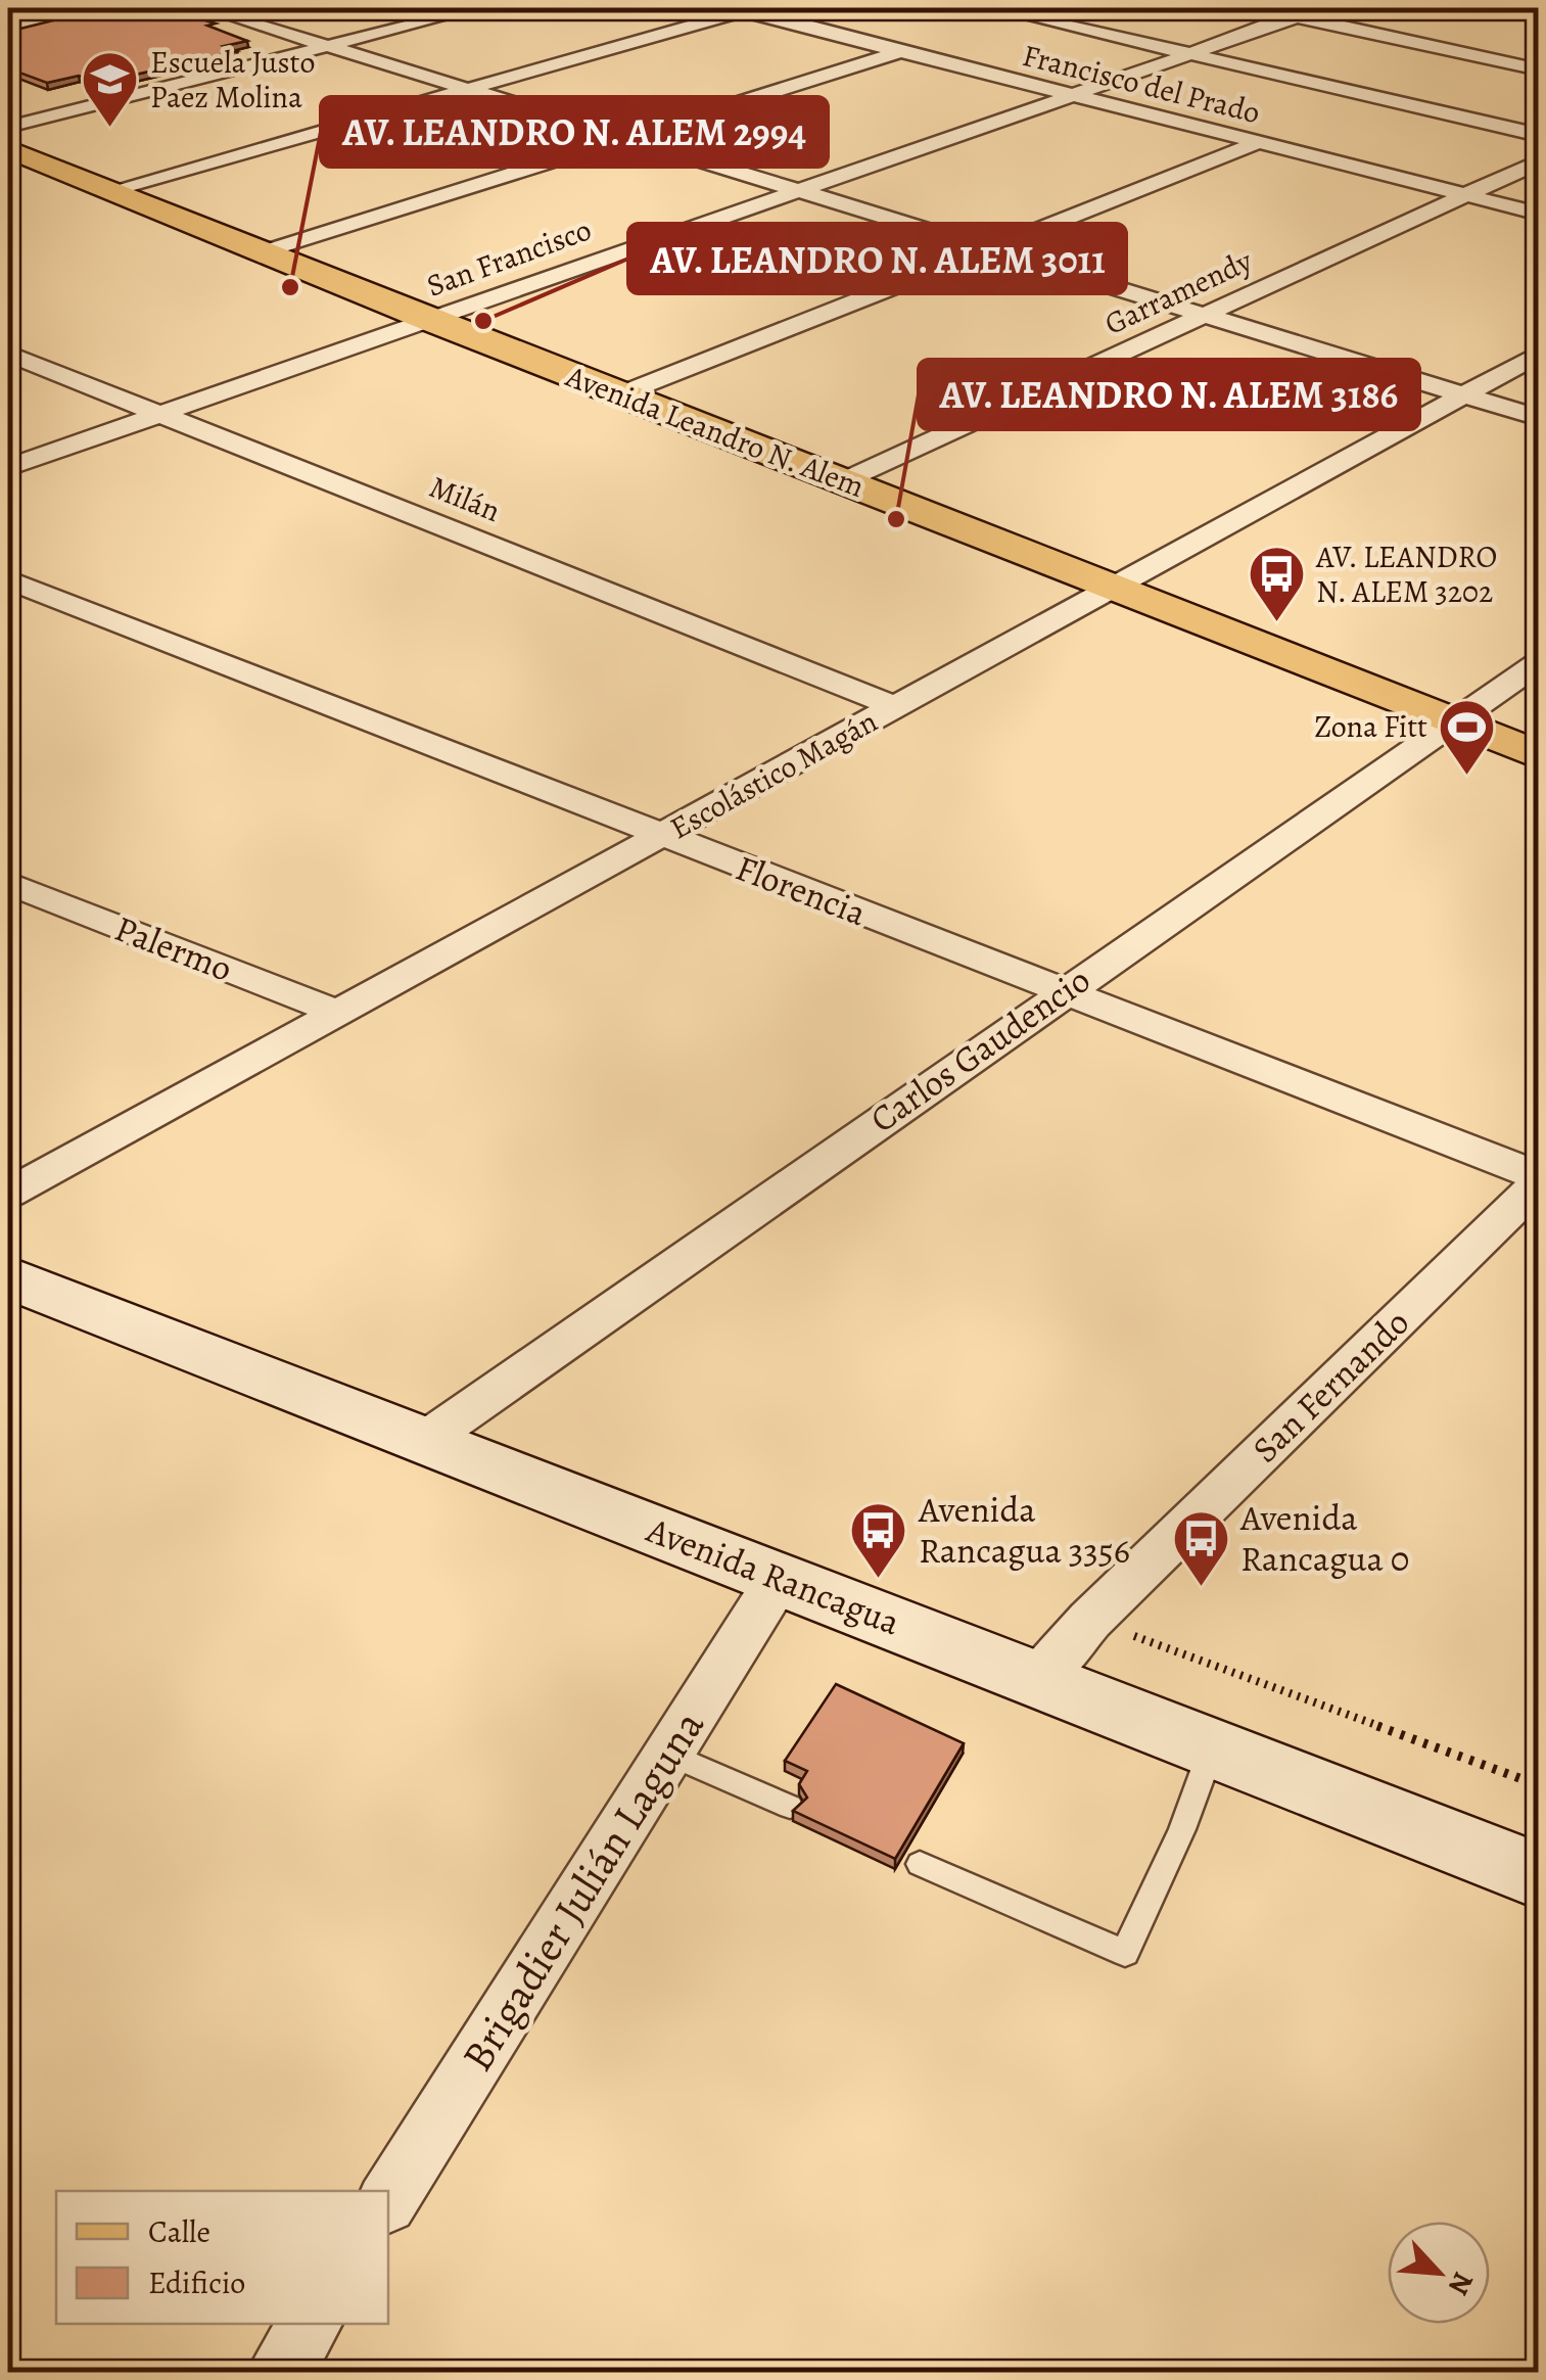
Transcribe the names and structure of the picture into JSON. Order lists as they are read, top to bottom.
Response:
{
  "streets": {
    "main road": ["Avenida Leandro N. Alem", "Avenida Rancagua"],
    "street": [
      "Francisco del Prado",
      "San Francisco",
      "Garramendy",
      "Milán",
      "Escolástico Magán",
      "Florencia",
      "Palermo",
      "Carlos Gaudencio",
      "San Fernando",
      "Brigadier Julián Laguna"
    ]
  },
  "crossings": [
    ["Francisco del Prado", "San Francisco"],
    ["Francisco del Prado", "Garramendy"],
    ["San Francisco", "Avenida Leandro N. Alem"],
    ["San Francisco", "Milán"],
    ["Garramendy", "Avenida Leandro N. Alem"],
    ["Avenida Leandro N. Alem", "Escolástico Magán"],
    ["Avenida Leandro N. Alem", "Carlos Gaudencio"],
    ["Milán", "Escolástico Magán"],
    ["Escolástico Magán", "Florencia"],
    ["Escolástico Magán", "Palermo"],
    ["Florencia", "Carlos Gaudencio"],
    ["Florencia", "San Fernando"],
    ["Carlos Gaudencio", "Avenida Rancagua"],
    ["San Fernando", "Avenida Rancagua"],
    ["Avenida Rancagua", "Brigadier Julián Laguna"]
  ],
  "places": {
    "school or university": ["Escuela Justo Paez Molina"],
    "other": ["AV. LEANDRO N. ALEM 2994", "AV. LEANDRO N. ALEM 3011", "AV. LEANDRO N. ALEM 3186"],
    "bus stop": ["AV. LEANDRO N. ALEM 3202", "Avenida Rancagua 3356", "Avenida Rancagua 0"],
    "sports": ["Zona Fitt"]
  },
  "legend": ["Calle", "Edificio"],
  "north": "bottom right"
}
